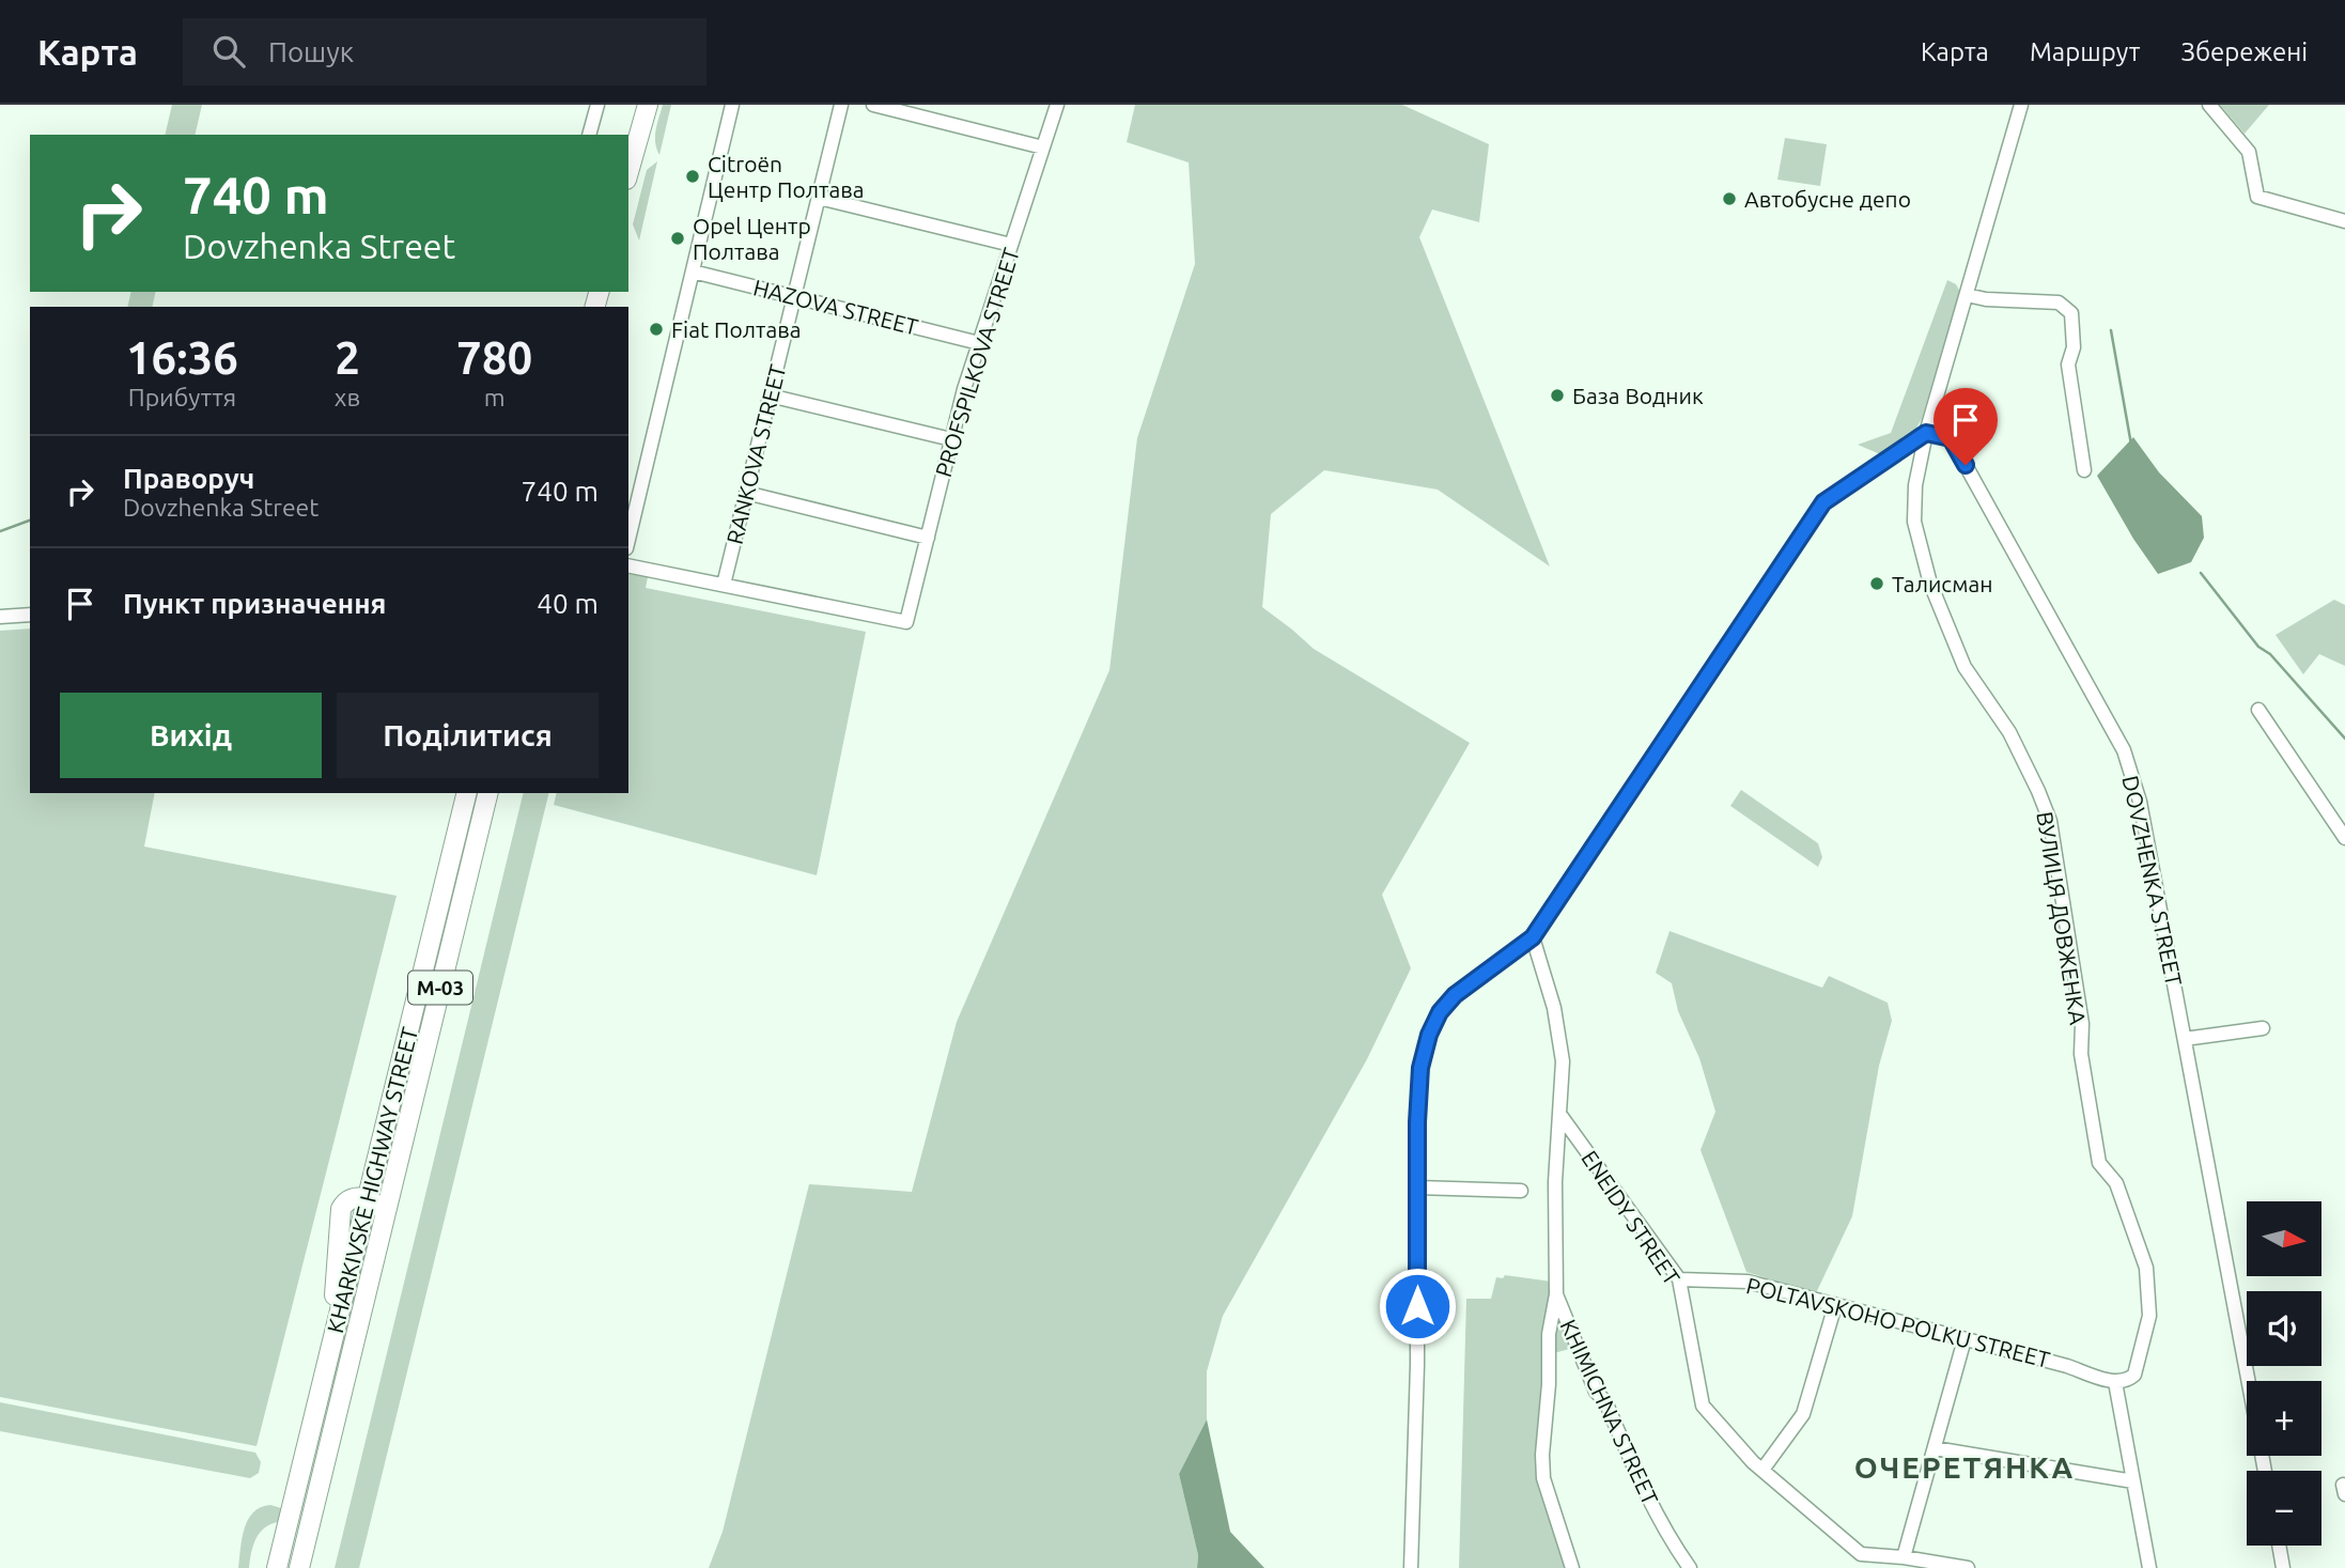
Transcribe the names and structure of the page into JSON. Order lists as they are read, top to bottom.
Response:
{
  "streets": {
    "highway": ["М-03", "KHARKIVSKE HIGHWAY STREET"],
    "street": [
      "HAZOVA STREET",
      "PROFSPILKOVA STREET",
      "RANKOVA STREET",
      "DOVZHENKA STREET",
      "ВУЛИЦЯ ДОВЖЕНКА",
      "ENEIDY STREET",
      "POLTAVSKOHO POLKU STREET",
      "KHIMICHNA STREET"
    ]
  },
  "crossings": [
    ["HAZOVA STREET", "PROFSPILKOVA STREET"],
    ["HAZOVA STREET", "RANKOVA STREET"],
    ["PROFSPILKOVA STREET", "RANKOVA STREET"],
    ["DOVZHENKA STREET", "ВУЛИЦЯ ДОВЖЕНКА"],
    ["ВУЛИЦЯ ДОВЖЕНКА", "POLTAVSKOHO POLKU STREET"],
    ["ENEIDY STREET", "POLTAVSKOHO POLKU STREET"],
    ["ENEIDY STREET", "KHIMICHNA STREET"]
  ],
  "districts": ["ОЧЕРЕТЯНКА"],
  "places": [
    "Citroën Центр Полтава",
    "Автобусне депо",
    "Opel Центр Полтава",
    "Fiat Полтава",
    "База Водник",
    "Талисман"
  ],
  "north": "right",
  "page": {
    "header": "Карта",
    "search": "Пошук",
    "nav": ["Карта", "Маршрут", "Збережені"],
    "turn": ["740 m", "Dovzhenka Street"],
    "eta": [
      "16:36",
      "Прибуття",
      "2",
      "хв",
      "780",
      "m"
    ],
    "list": [
      {
        "name": "Праворуч",
        "note": "Dovzhenka Street",
        "value": "740 m"
      },
      {
        "name": "Пункт призначення",
        "value": "40 m"
      }
    ],
    "buttons": ["Вихід", "Поділитися"],
    "map_buttons": ["+", "−"]
  }
}
